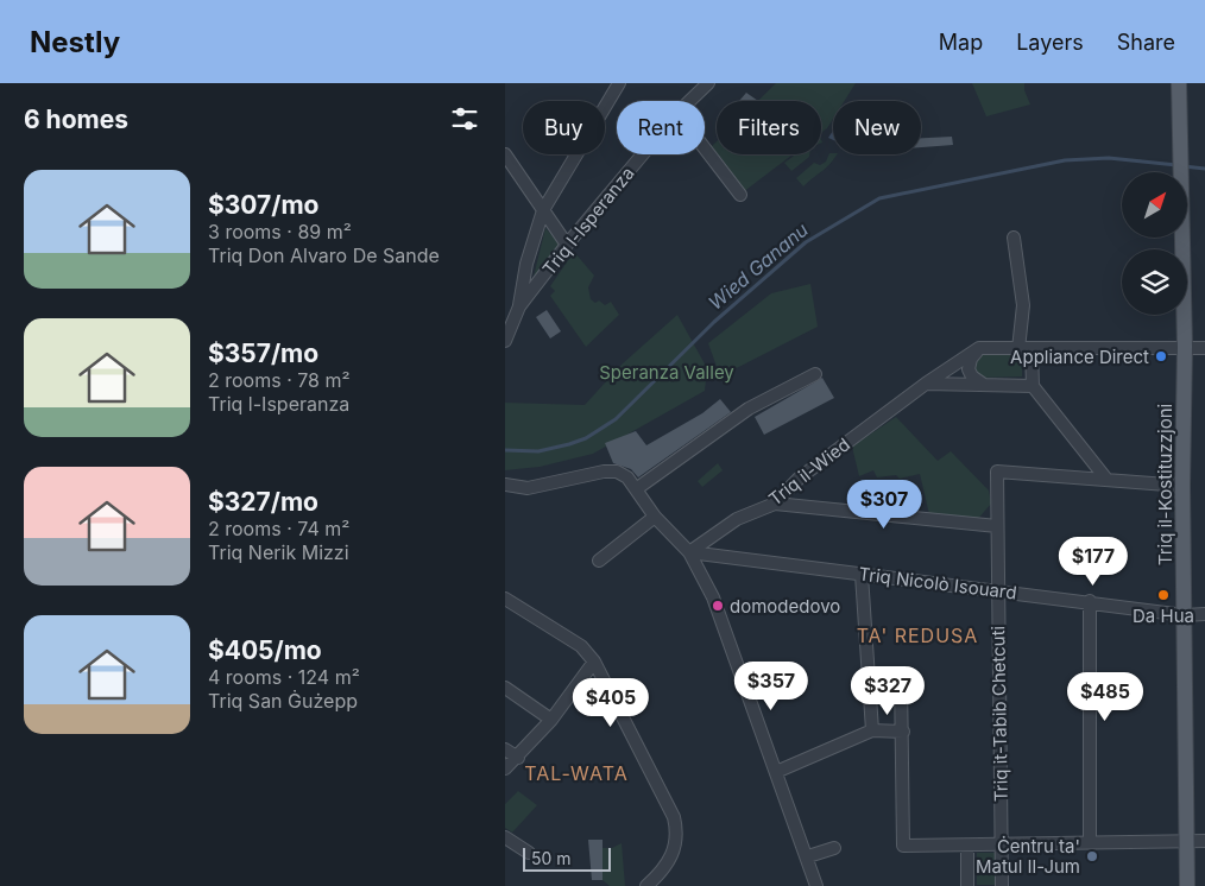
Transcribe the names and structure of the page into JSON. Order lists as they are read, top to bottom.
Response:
{
  "streets": {
    "main road": ["Triq il-Kostituzzjoni"],
    "street": [
      "Triq l-Isperanza",
      "Triq il-Wied",
      "Triq Nicolò Isouard",
      "Triq it-Tabib Chetcuti"
    ]
  },
  "crossings": [
    ["Triq il-Wied", "Triq Nicolò Isouard"],
    ["Triq il-Kostituzzjoni", "Triq Nicolò Isouard"],
    ["Triq Nicolò Isouard", "Triq it-Tabib Chetcuti"]
  ],
  "districts": ["TA' REDUSA", "TAL-WATA"],
  "water": ["Wied Gananu"],
  "parks": ["Speranza Valley"],
  "places": [
    "Appliance Direct",
    "Da Hua",
    "domodedovo",
    "Ċentru ta' Matul Il-Jum"
  ],
  "scale_bar": "50 m",
  "north": "top right",
  "page": {
    "header": "Nestly",
    "nav": ["Map", "Layers", "Share"],
    "heading": "6 homes",
    "chip": [
      "Buy",
      "Rent",
      "Filters",
      "New"
    ],
    "list": [
      {
        "name": "$307/mo",
        "note": "3 rooms · 89 m² · Triq Don Alvaro De Sande"
      },
      {
        "name": "$357/mo",
        "note": "2 rooms · 78 m² · Triq l-Isperanza"
      },
      {
        "name": "$327/mo",
        "note": "2 rooms · 74 m² · Triq Nerik Mizzi"
      },
      {
        "name": "$405/mo",
        "note": "4 rooms · 124 m² · Triq San Ġużepp"
      }
    ],
    "price": [
      "$307",
      "$177",
      "$357",
      "$327",
      "$485",
      "$405"
    ],
    "scale": "50 m"
  }
}
